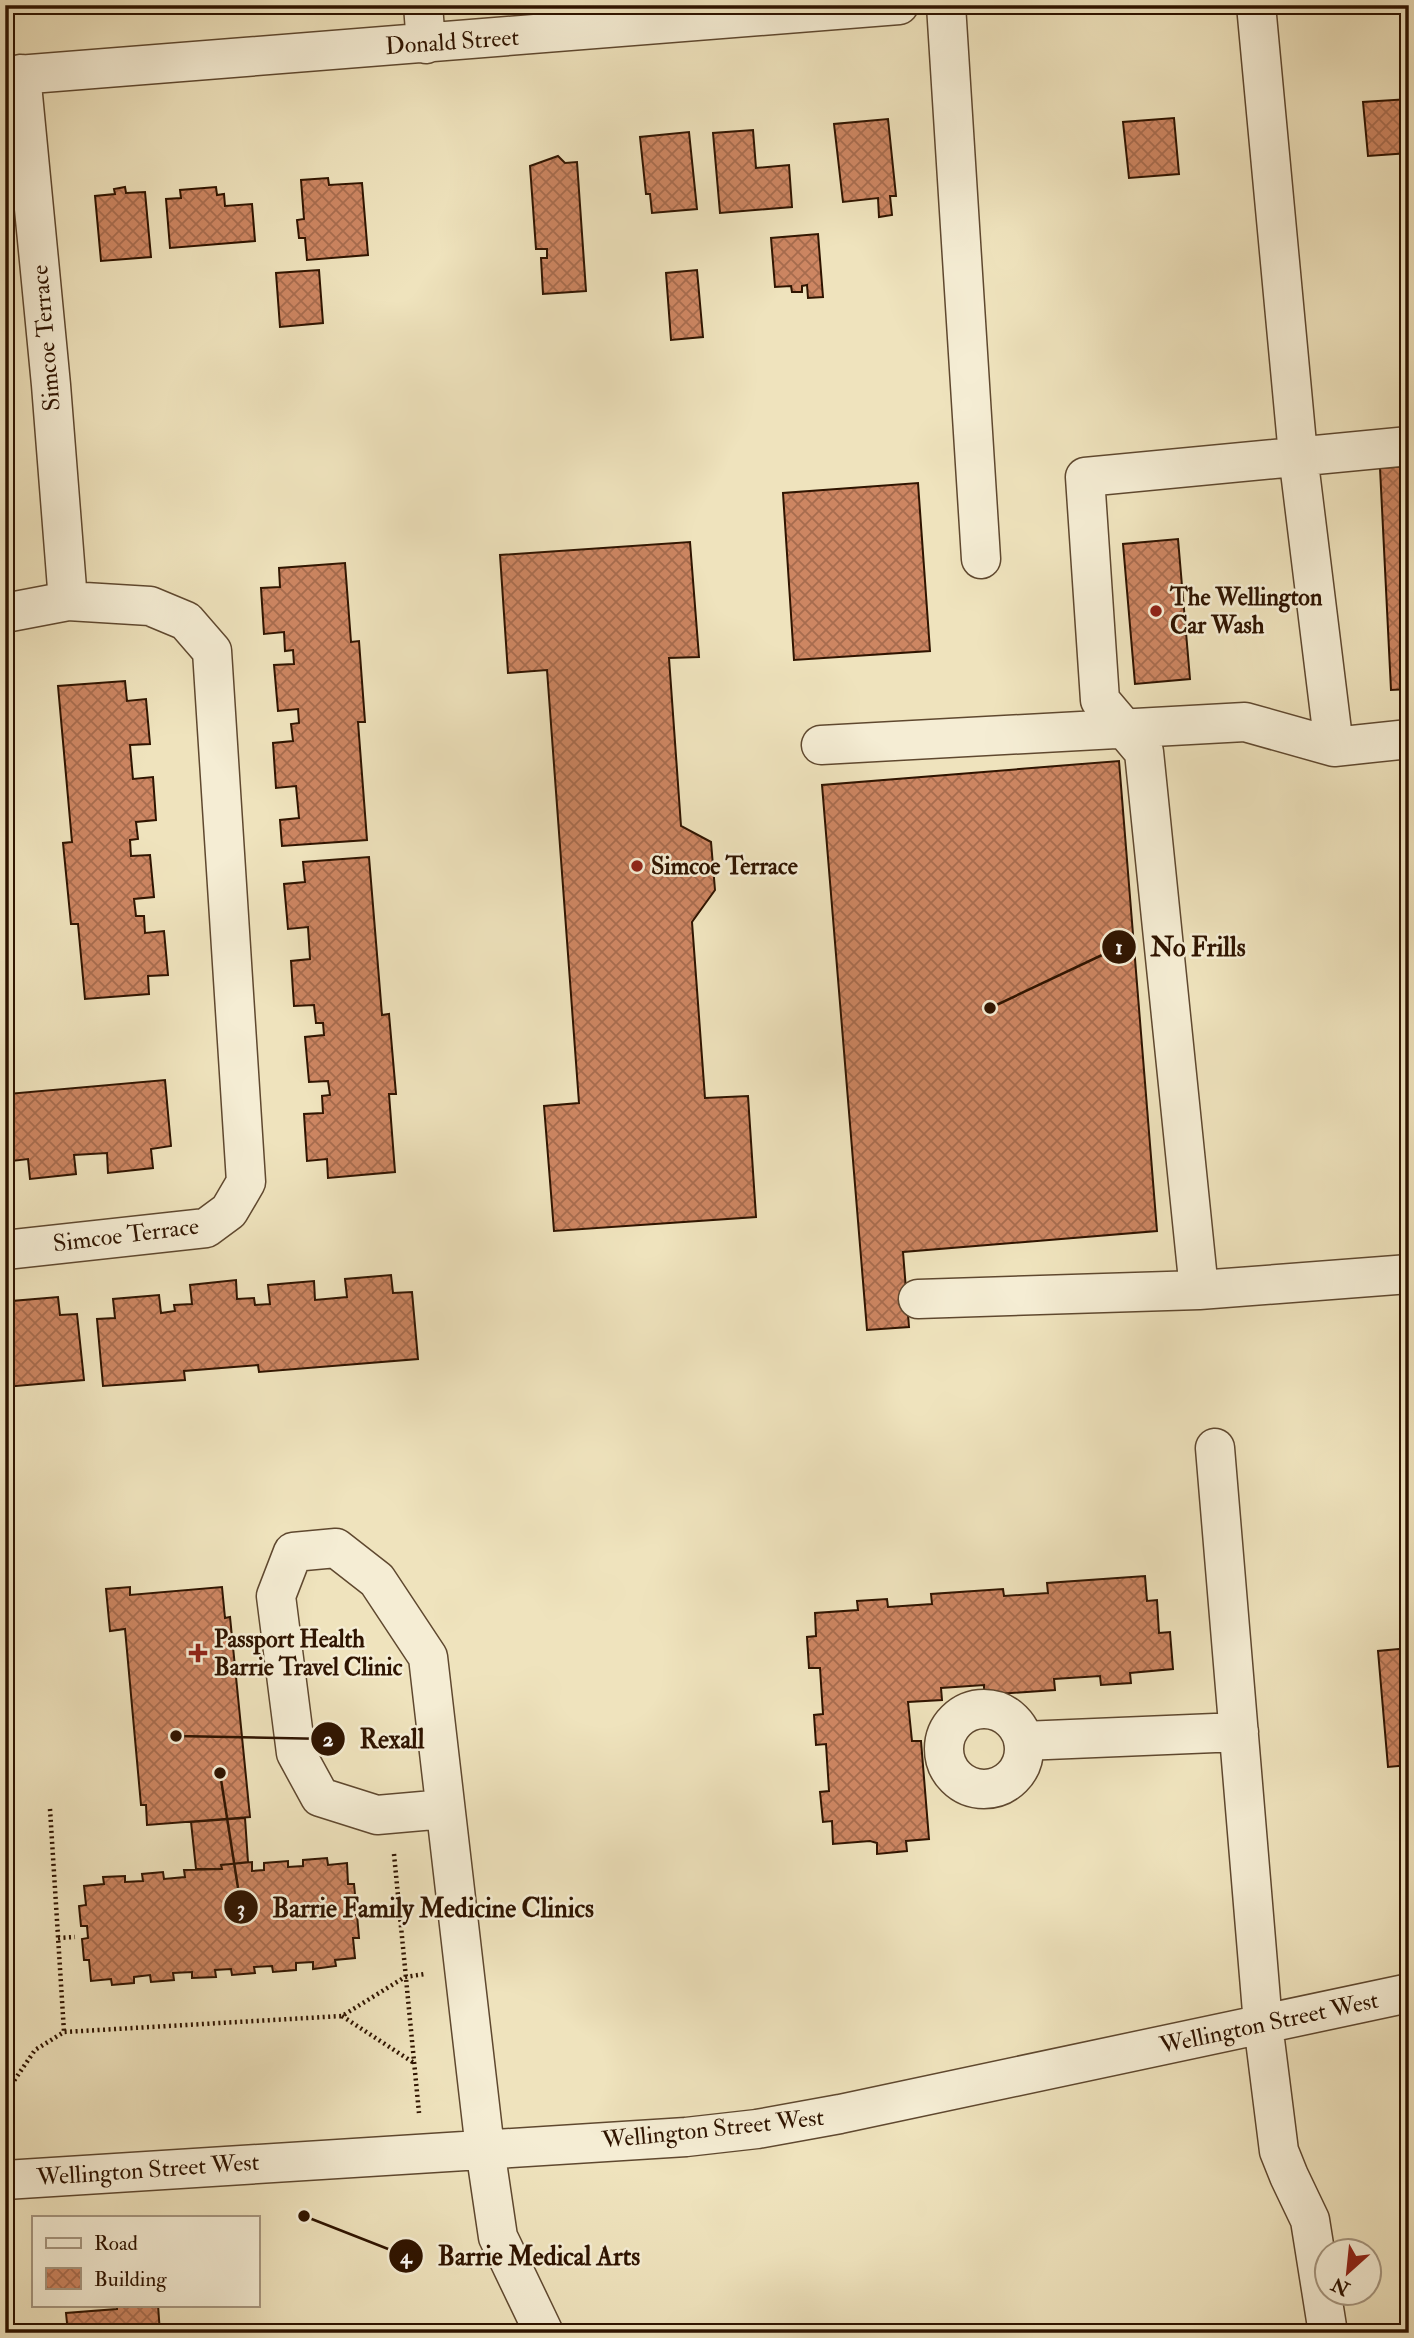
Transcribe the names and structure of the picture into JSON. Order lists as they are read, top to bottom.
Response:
{
  "streets": {
    "street": ["Donald Street", "Simcoe Terrace", "Wellington Street West"]
  },
  "crossings": [
    ["Donald Street", "Simcoe Terrace"]
  ],
  "places": {
    "other": [
      "The Wellington Car Wash",
      "Simcoe Terrace",
      "No Frills",
      "Rexall",
      "Barrie Family Medicine Clinics",
      "Barrie Medical Arts"
    ],
    "health": ["Passport Health Barrie Travel Clinic"]
  },
  "legend": ["Road", "Building"],
  "north": "bottom left"
}
